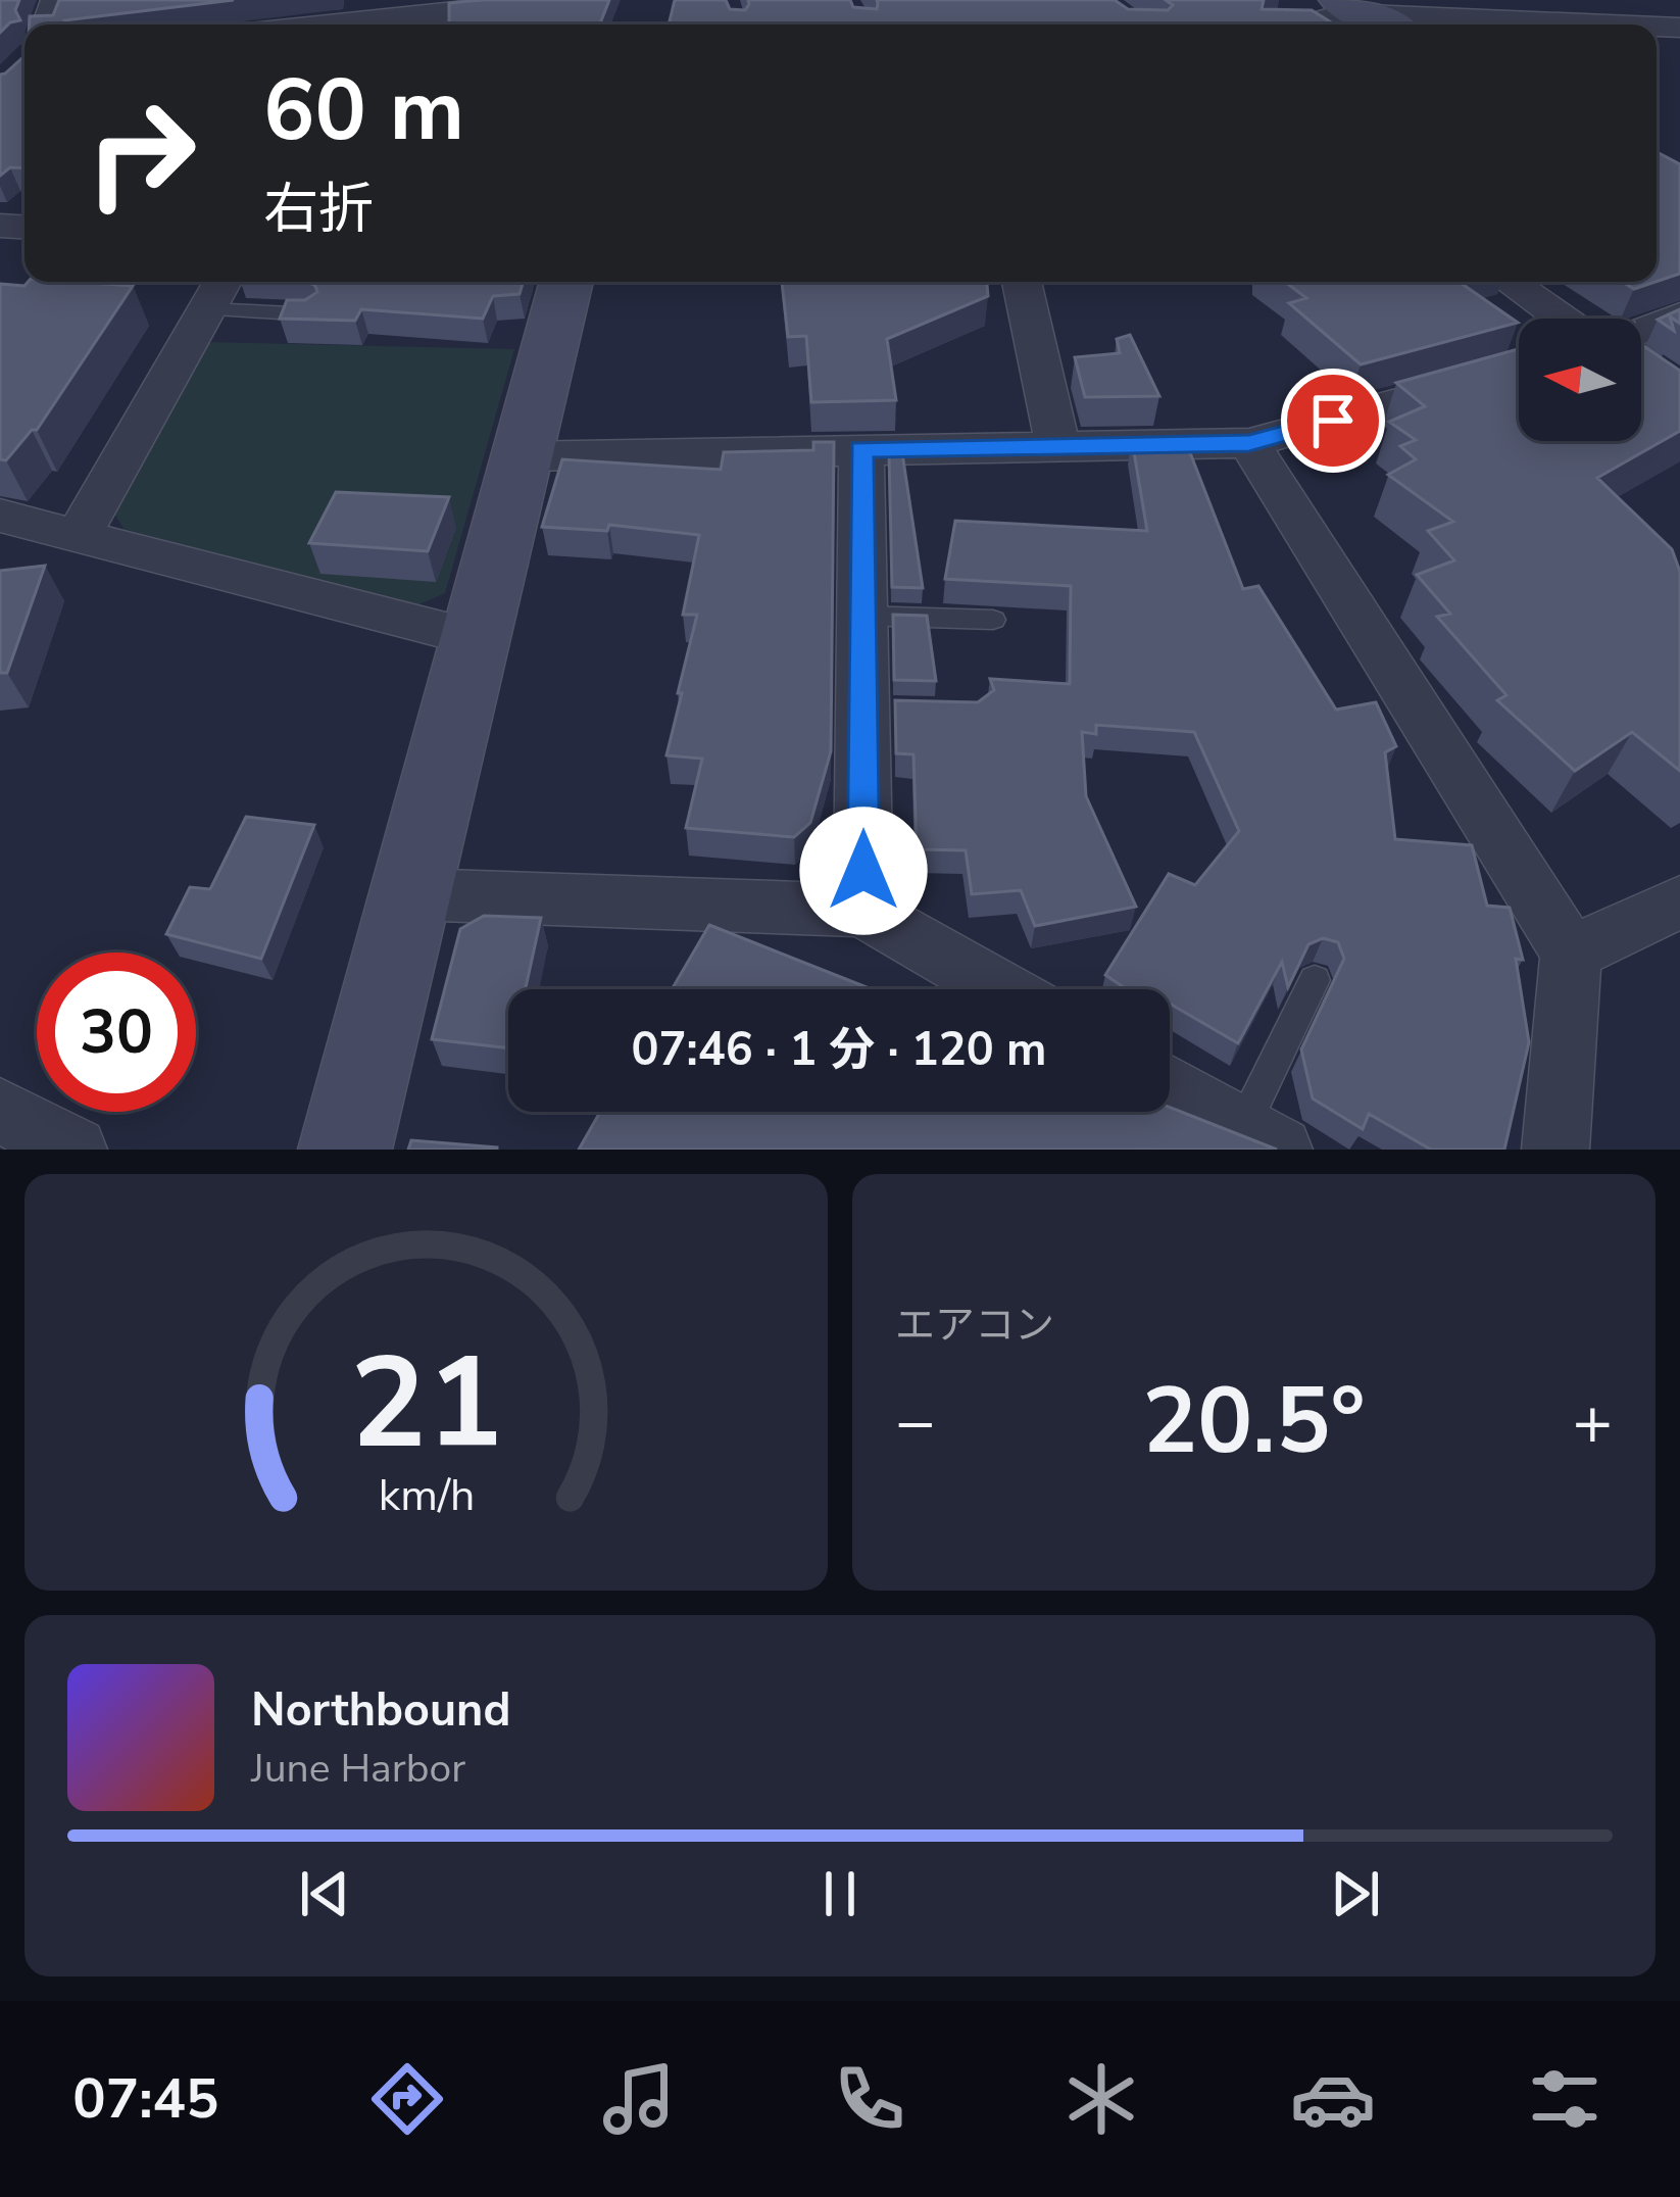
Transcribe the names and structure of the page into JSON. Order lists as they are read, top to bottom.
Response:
{
  "north": "left",
  "page": {
    "turn": ["60 m", "右折"],
    "limit": "30",
    "trip": "07:46 · 1 分 · 120 m",
    "tile": "エアコン",
    "heat": ["−", "20.5°", "+"],
    "song": ["Northbound", "June Harbor"],
    "tabs": "07:45",
    "gauge": ["21", "km/h"]
  }
}
